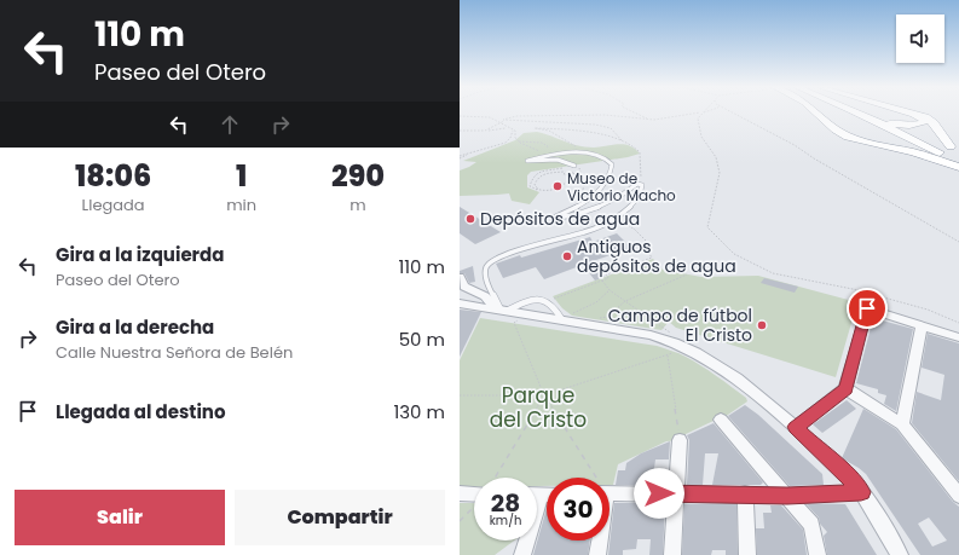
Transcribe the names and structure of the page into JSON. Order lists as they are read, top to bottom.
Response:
{
  "parks": ["Parque del Cristo"],
  "places": [
    "Museo de Victorio Macho",
    "Depósitos de agua",
    "Antiguos depósitos de agua",
    "Campo de fútbol El Cristo"
  ],
  "page": {
    "turn": ["110 m", "Paseo del Otero"],
    "eta": [
      "18:06",
      "Llegada",
      "1",
      "min",
      "290",
      "m"
    ],
    "list": [
      {
        "name": "Gira a la izquierda",
        "note": "Paseo del Otero",
        "value": "110 m"
      },
      {
        "name": "Gira a la derecha",
        "note": "Calle Nuestra Señora de Belén",
        "value": "50 m"
      },
      {
        "name": "Llegada al destino",
        "value": "130 m"
      }
    ],
    "speed": "28 km/h",
    "limit": "30",
    "buttons": ["Salir", "Compartir"]
  }
}
